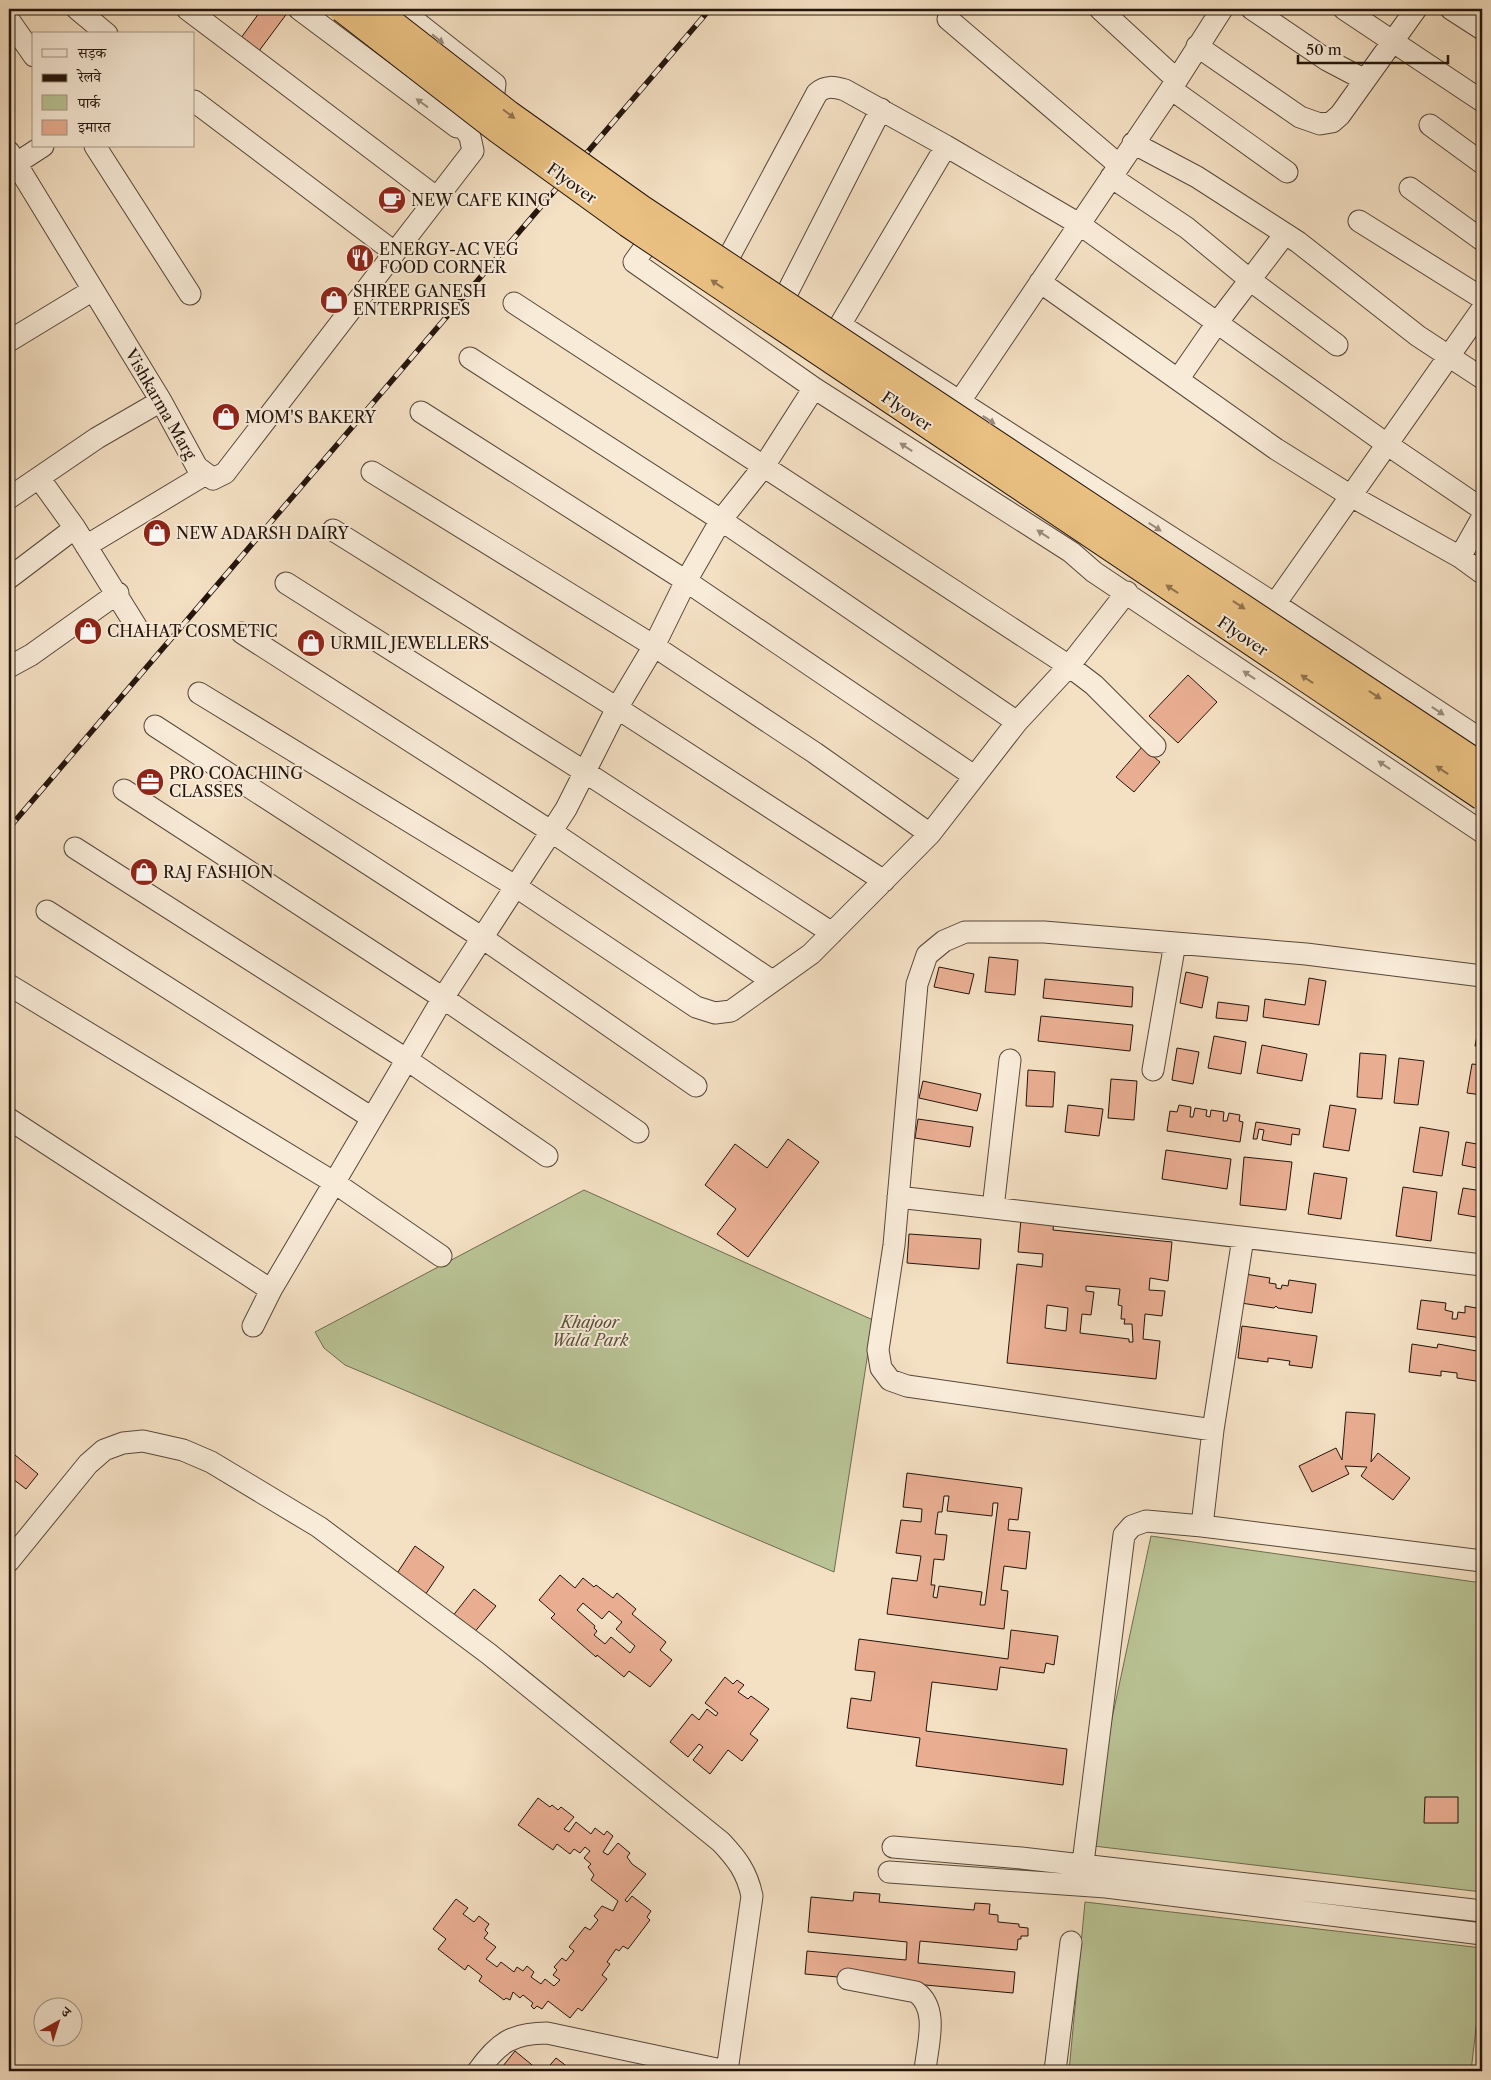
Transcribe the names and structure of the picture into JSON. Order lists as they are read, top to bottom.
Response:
{
  "streets": {
    "main road": ["Flyover"],
    "street": ["Vishkarma Marg"]
  },
  "parks": ["Khajoor Wala Park"],
  "places": {
    "cafe": ["NEW CAFE KING"],
    "restaurant": ["ENERGY-AC VEG FOOD CORNER"],
    "shop": [
      "SHREE GANESH ENTERPRISES",
      "MOM'S BAKERY",
      "NEW ADARSH DAIRY",
      "CHAHAT COSMETIC",
      "URMIL JEWELLERS",
      "RAJ FASHION"
    ],
    "office": ["PRO COACHING CLASSES"]
  },
  "legend": [
    "सड़क",
    "रेलवे",
    "पार्क",
    "इमारत"
  ],
  "scale_bar": "50 m",
  "north": "top right"
}
